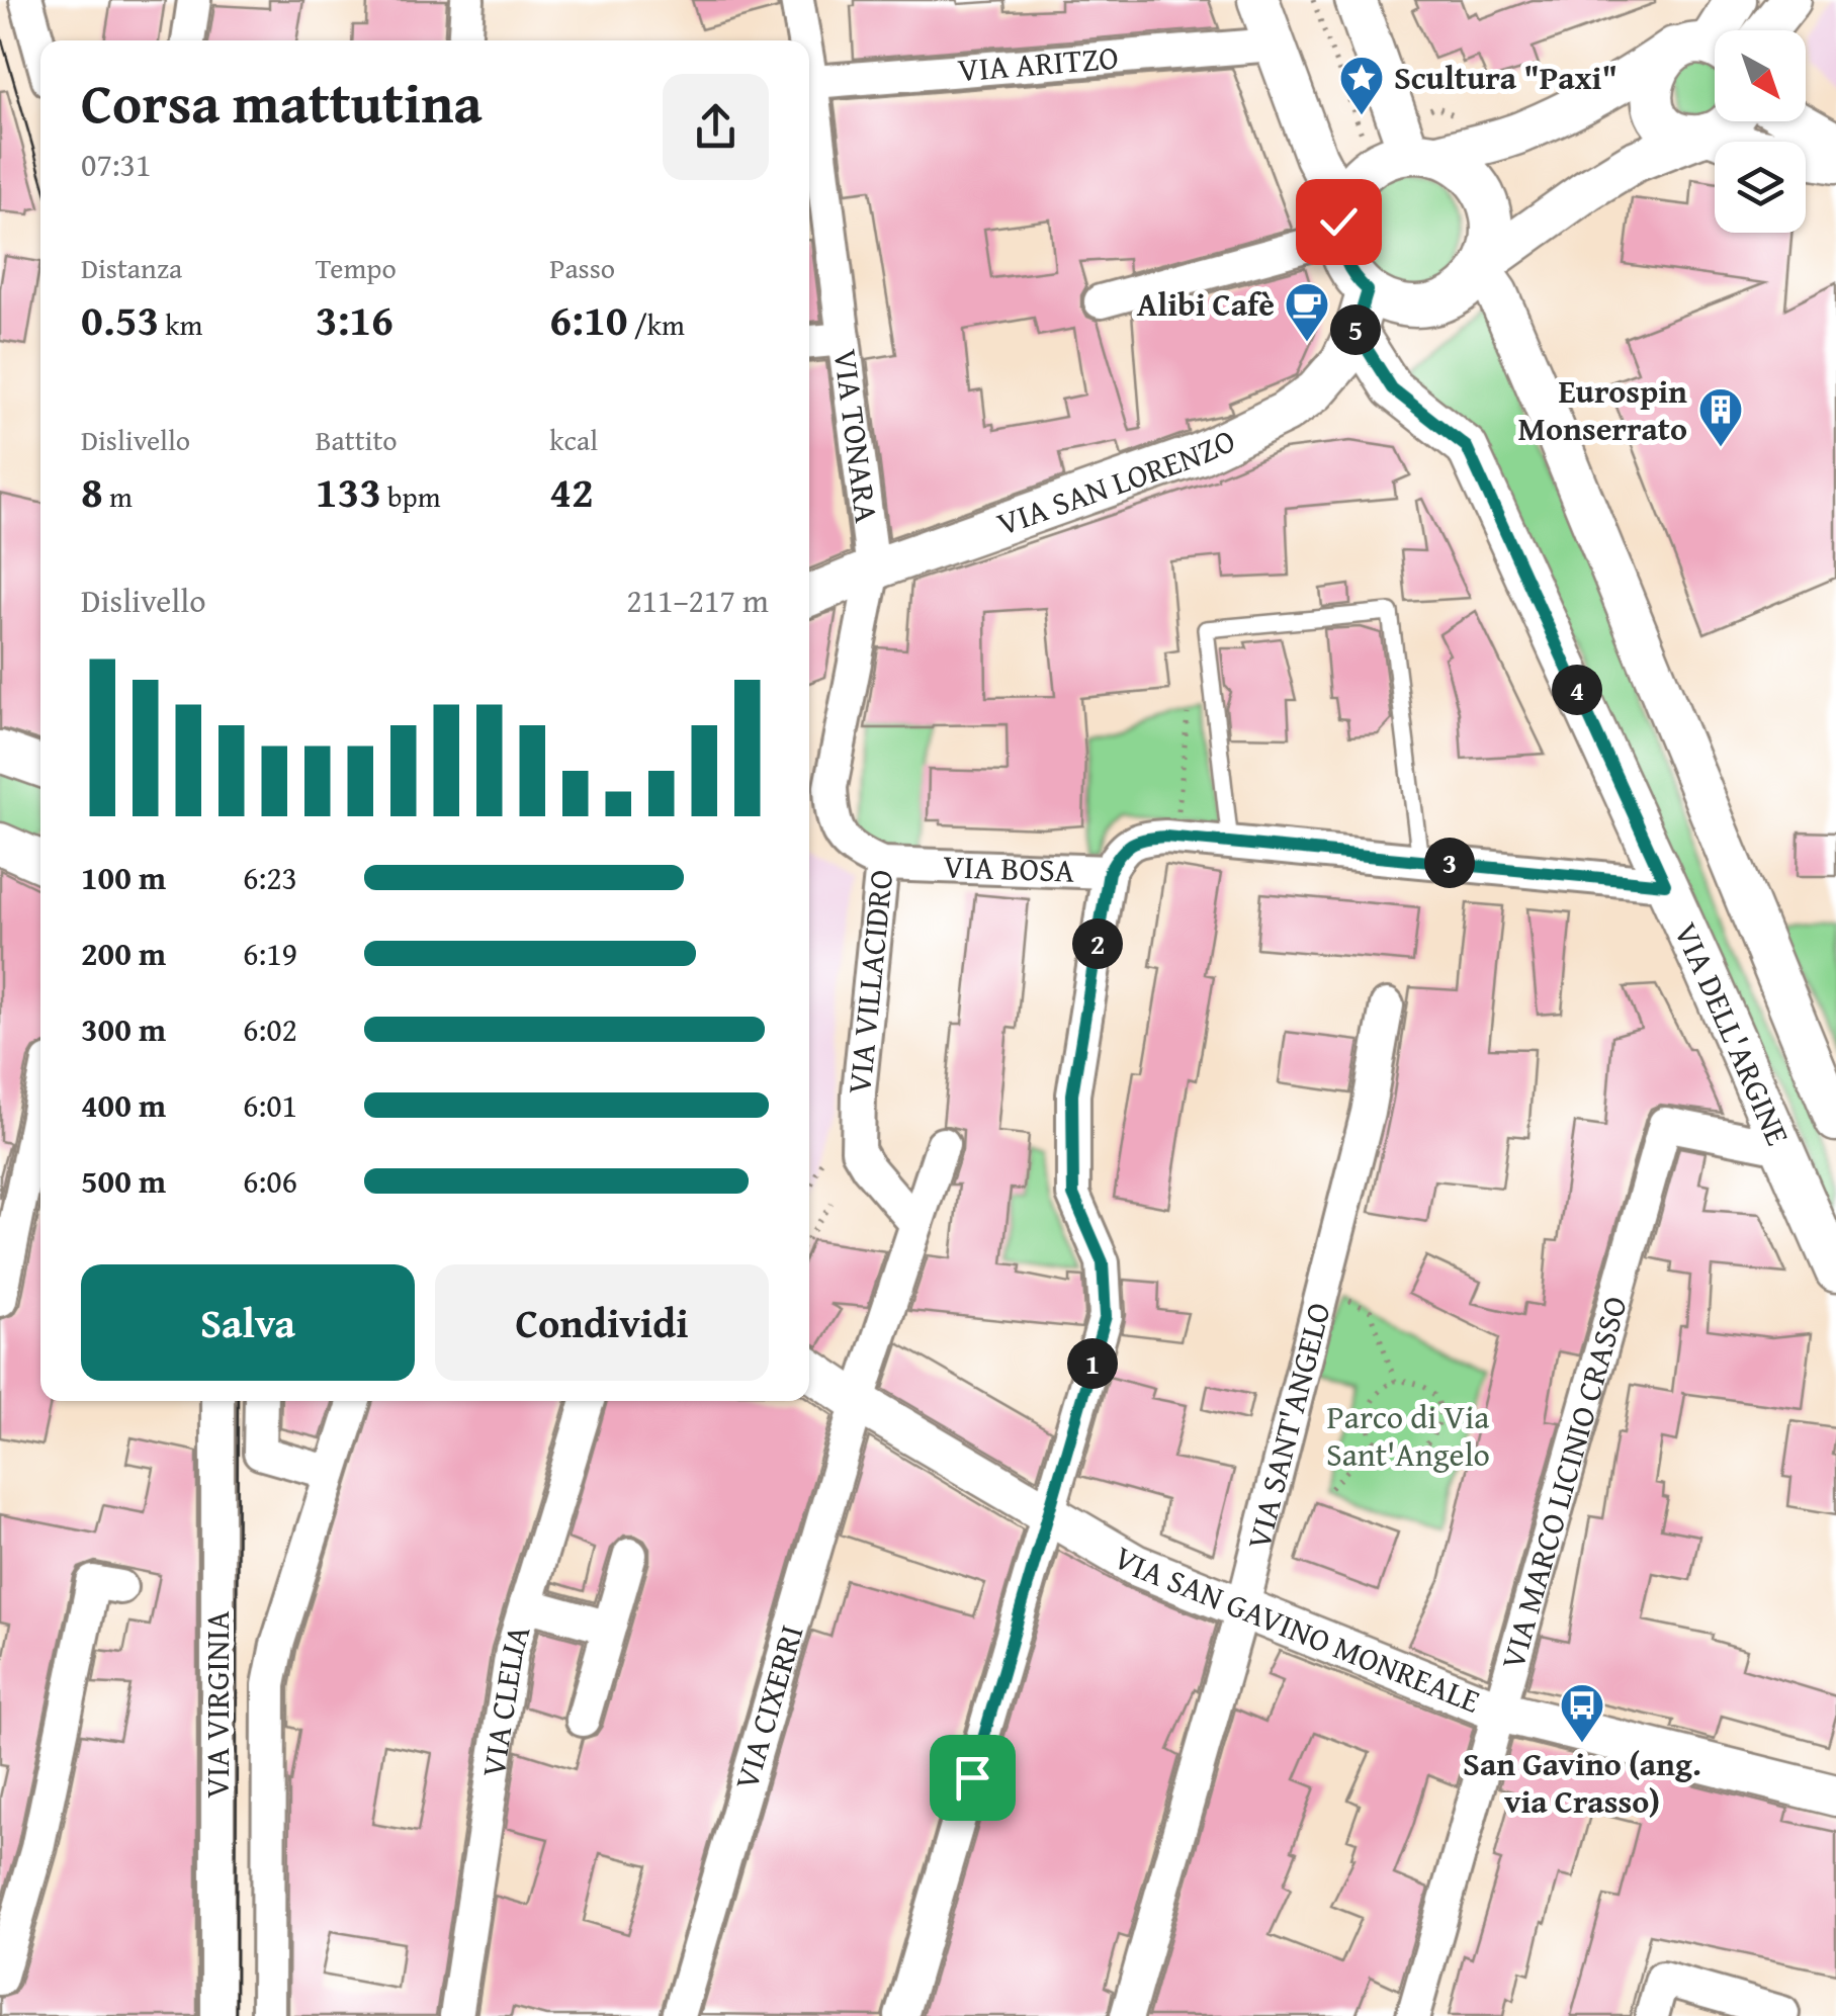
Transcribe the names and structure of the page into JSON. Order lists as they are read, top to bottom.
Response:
{
  "streets": {
    "street": [
      "VIA ARITZO",
      "VIA TONARA",
      "VIA SAN LORENZO",
      "VIA BOSA",
      "VIA VILLACIDRO",
      "VIA DELL'ARGINE",
      "VIA SANT'ANGELO",
      "VIA MARCO LICINIO CRASSO",
      "VIA SAN GAVINO MONREALE",
      "VIA CLELIA",
      "VIA VIRGINIA",
      "VIA CIXERRI"
    ]
  },
  "crossings": [
    ["VIA TONARA", "VIA SAN LORENZO"],
    ["VIA TONARA", "VIA VILLACIDRO"],
    ["VIA SAN LORENZO", "VIA VILLACIDRO"],
    ["VIA SAN LORENZO", "VIA DELL'ARGINE"],
    ["VIA BOSA", "VIA VILLACIDRO"],
    ["VIA BOSA", "VIA DELL'ARGINE"],
    ["VIA DELL'ARGINE", "VIA MARCO LICINIO CRASSO"],
    ["VIA SANT'ANGELO", "VIA SAN GAVINO MONREALE"],
    ["VIA MARCO LICINIO CRASSO", "VIA SAN GAVINO MONREALE"],
    ["VIA SAN GAVINO MONREALE", "VIA CIXERRI"]
  ],
  "parks": ["Parco di Via Sant'Angelo"],
  "places": {
    "place": ["Scultura \"Paxi\""],
    "cafe": ["Alibi Cafè"],
    "building": ["Eurospin Monserrato"],
    "bus stop": ["San Gavino (ang. via Crasso)"]
  },
  "north": "bottom right",
  "page": {
    "heading": ["Corsa mattutina", "07:31"],
    "stats": [
      ["Distanza", "0.53 km"],
      ["Tempo", "3:16"],
      ["Passo", "6:10 /km"],
      ["Dislivello", "8 m"],
      ["Battito", "133 bpm"],
      ["kcal", "42"]
    ],
    "pins": [
      "5",
      "4",
      "3",
      "2",
      "1"
    ],
    "chart": ["Dislivello", "211–217 m"],
    "list": [
      {
        "name": "100 m",
        "note": "6:23"
      },
      {
        "name": "200 m",
        "note": "6:19"
      },
      {
        "name": "300 m",
        "note": "6:02"
      },
      {
        "name": "400 m",
        "note": "6:01"
      },
      {
        "name": "500 m",
        "note": "6:06"
      }
    ],
    "buttons": ["Salva", "Condividi"]
  }
}
